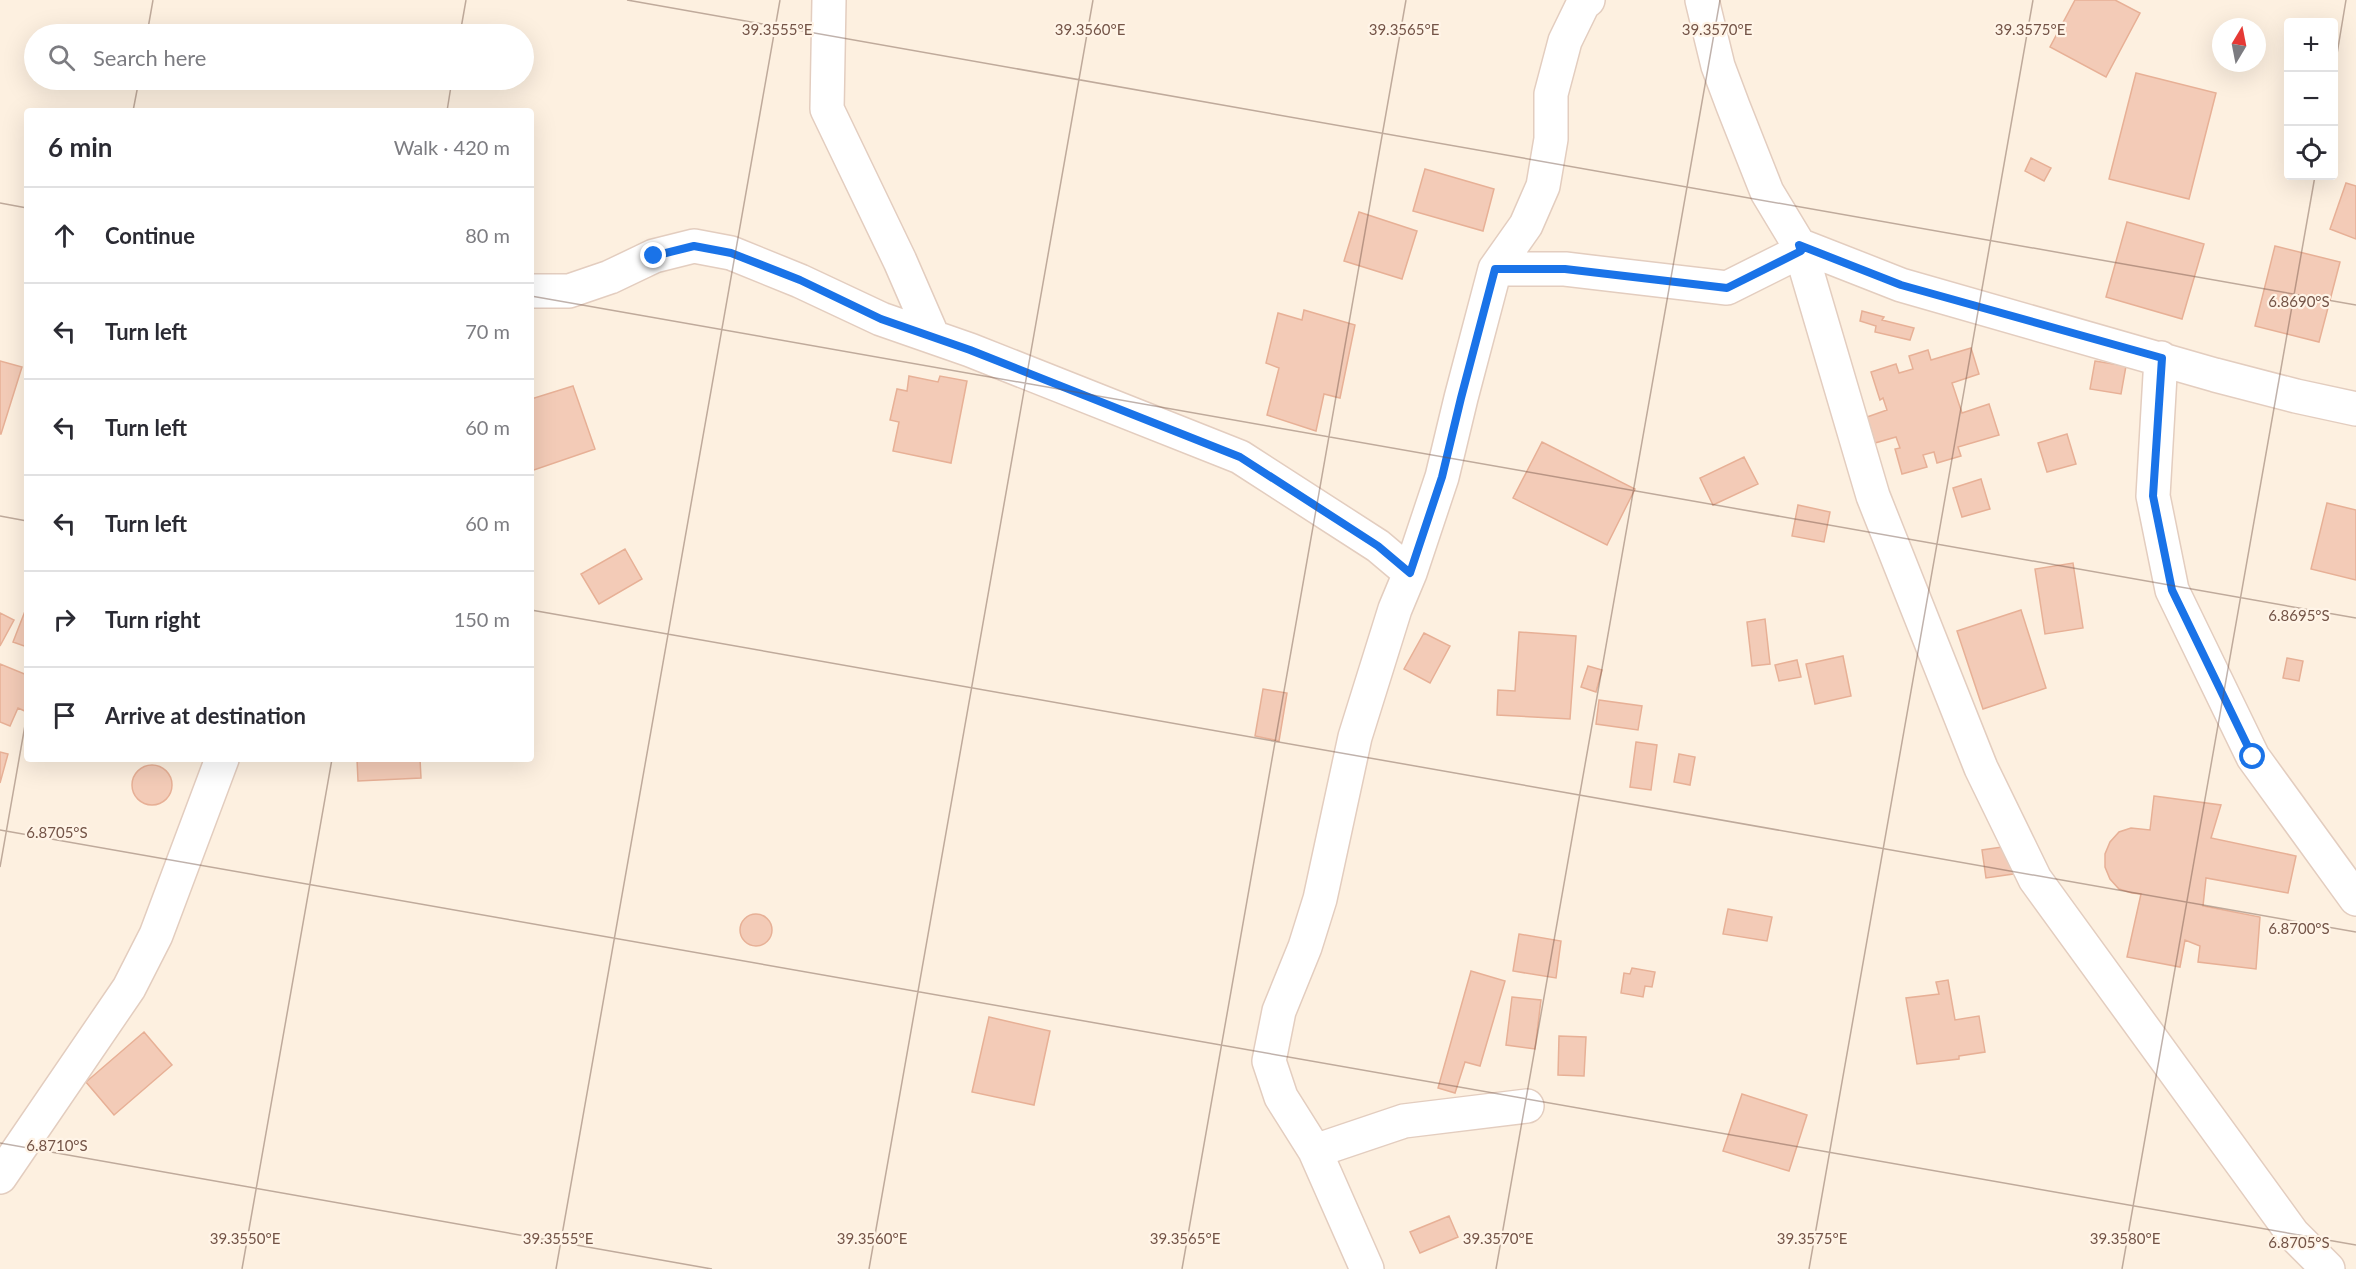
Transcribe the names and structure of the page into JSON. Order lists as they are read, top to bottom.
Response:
{
  "north": "top",
  "page": {
    "map_buttons": ["+", "−"],
    "search": "Search here",
    "heading": ["6 min", "Walk · 420 m"],
    "list": [
      ["Continue", "80 m"],
      ["Turn left", "70 m"],
      ["Turn left", "60 m"],
      ["Turn left", "60 m"],
      ["Turn right", "150 m"],
      "Arrive at destination"
    ]
  },
  "coordinates": [
    "39.3555°E",
    "39.3560°E",
    "39.3565°E",
    "39.3570°E",
    "39.3575°E",
    "6.8690°S",
    "6.8695°S",
    "6.8705°S",
    "6.8700°S",
    "6.8710°S",
    "39.3550°E",
    "39.3580°E"
  ]
}
